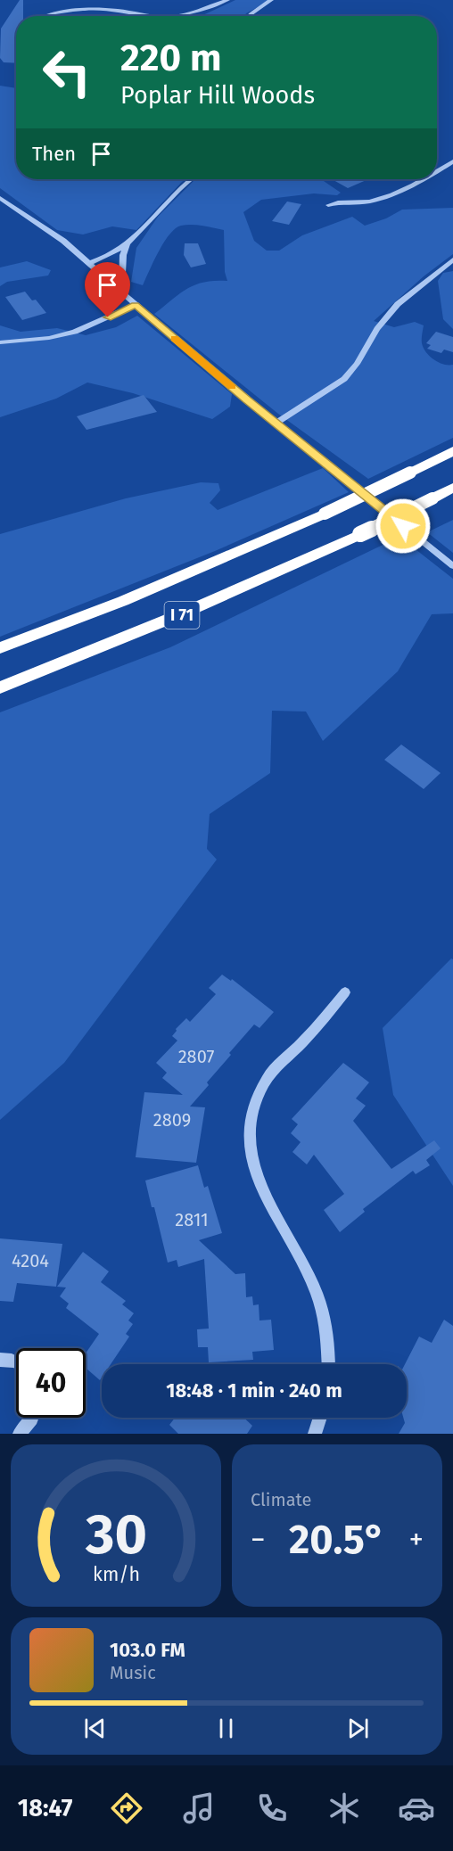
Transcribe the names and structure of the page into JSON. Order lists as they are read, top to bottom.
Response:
{
  "streets": {
    "highway": ["I 71"]
  },
  "house_numbers": [
    "2807",
    "2809",
    "2811",
    "4204"
  ],
  "page": {
    "turn": ["220 m", "Poplar Hill Woods"],
    "then": "Then",
    "limit": "40",
    "trip": "18:48 · 1 min · 240 m",
    "tile": "Climate",
    "heat": ["−", "20.5°", "+"],
    "song": ["103.0 FM", "Music"],
    "tabs": "18:47",
    "gauge": ["30", "km/h"]
  }
}
